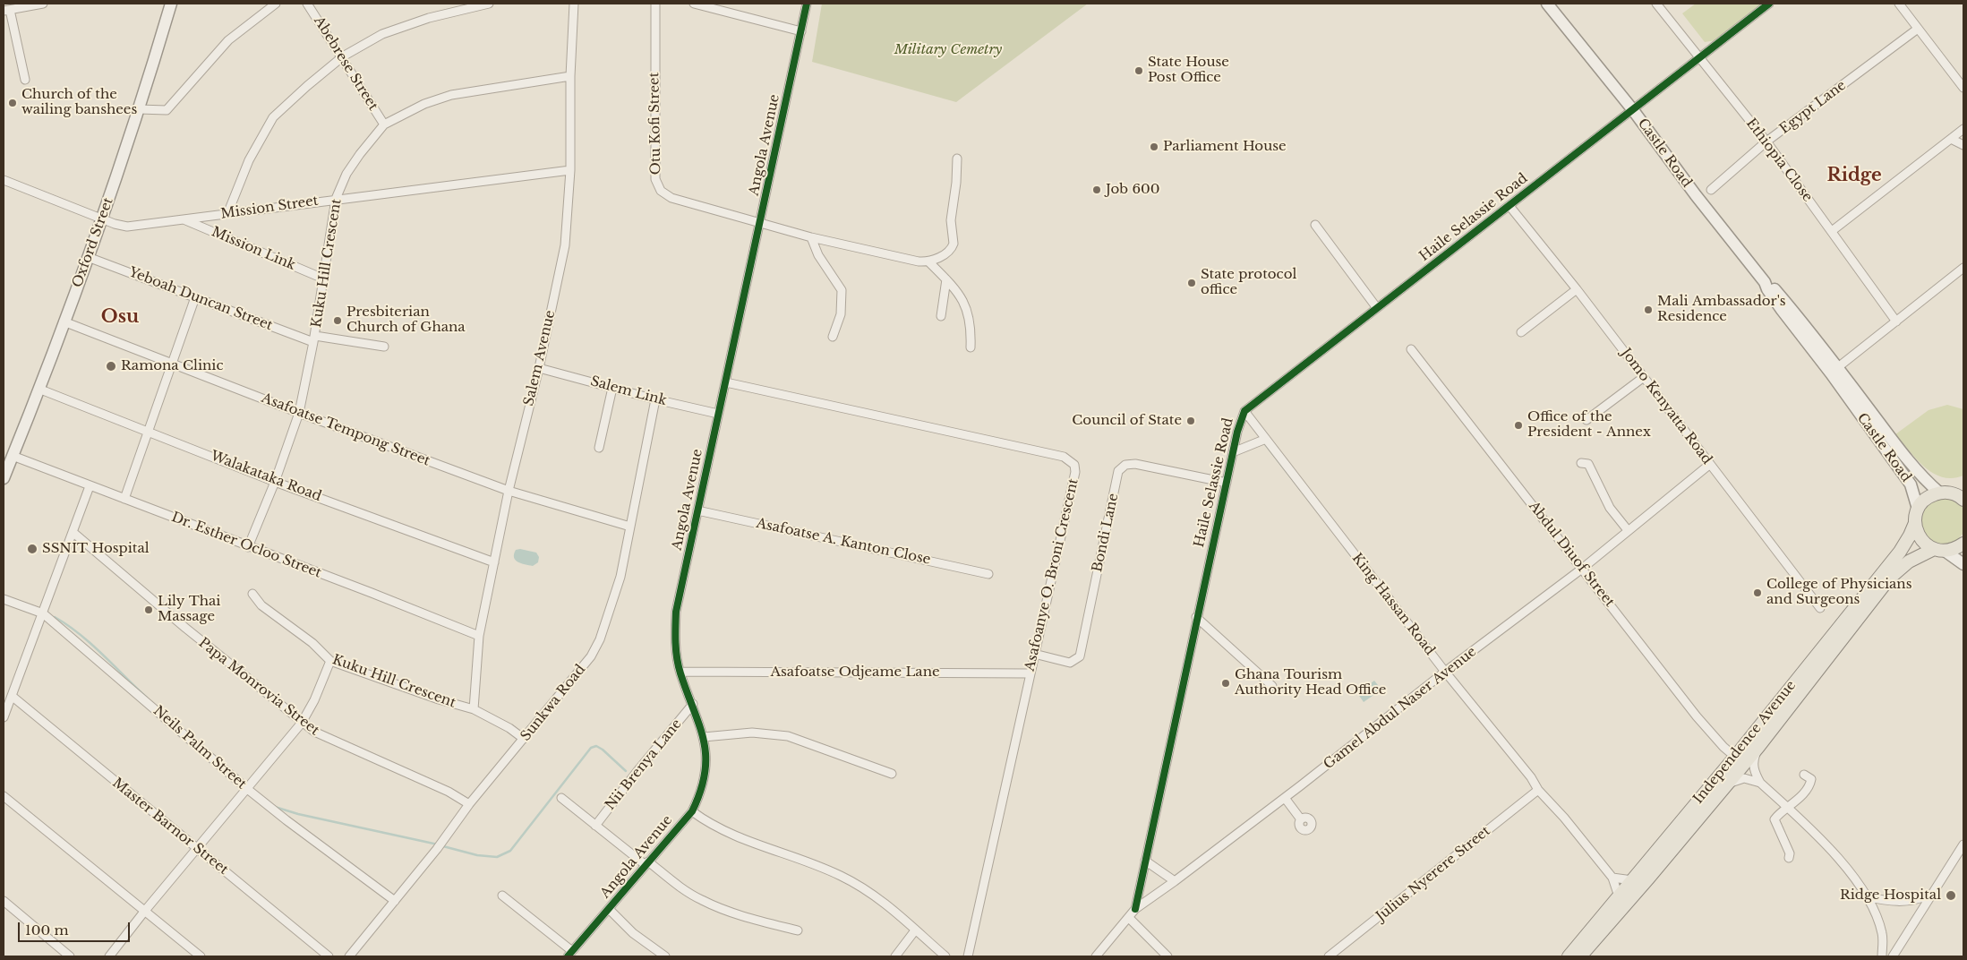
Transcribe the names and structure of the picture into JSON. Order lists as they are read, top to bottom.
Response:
{
  "streets": {
    "main road": ["Castle Road", "Oxford Street", "Independence Avenue"],
    "street": [
      "Abebrese Street",
      "Egypt Lane",
      "Otu Kofi Street",
      "Angola Avenue",
      "Ethiopia Close",
      "Mission Street",
      "Haile Selassie Road",
      "Mission Link",
      "Kuku Hill Crescent",
      "Yeboah Duncan Street",
      "Salem Avenue",
      "Salem Link",
      "Jomo Kenyatta Road",
      "Asafoatse Tempong Street",
      "Walakataka Road",
      "Bondi Lane",
      "Asafoatse A. Kanton Close",
      "Dr. Esther Ocloo Street",
      "Abdul Diuof Street",
      "Asafoanye O. Broni Crescent",
      "King Hassan Road",
      "Asafoatse Odjeame Lane",
      "Papa Monrovia Street",
      "Sunkwa Road",
      "Gamel Abdul Naser Avenue",
      "Neils Palm Street",
      "Nii Brenya Lane",
      "Master Barnor Street",
      "Julius Nyerere Street"
    ]
  },
  "crossings": [
    ["Abebrese Street", "Kuku Hill Crescent"],
    ["Egypt Lane", "Ethiopia Close"],
    ["Otu Kofi Street", "Angola Avenue"],
    ["Angola Avenue", "Salem Link"],
    ["Angola Avenue", "Asafoatse A. Kanton Close"],
    ["Angola Avenue", "Asafoanye O. Broni Crescent"],
    ["Angola Avenue", "Asafoatse Odjeame Lane"],
    ["Angola Avenue", "Nii Brenya Lane"],
    ["Castle Road", "Haile Selassie Road"],
    ["Castle Road", "Independence Avenue"],
    ["Ethiopia Close", "Haile Selassie Road"],
    ["Mission Street", "Oxford Street"],
    ["Mission Street", "Mission Link"],
    ["Mission Street", "Kuku Hill Crescent"],
    ["Mission Street", "Salem Avenue"],
    ["Haile Selassie Road", "Jomo Kenyatta Road"],
    ["Haile Selassie Road", "Bondi Lane"],
    ["Haile Selassie Road", "King Hassan Road"],
    ["Haile Selassie Road", "Gamel Abdul Naser Avenue"],
    ["Oxford Street", "Yeboah Duncan Street"],
    ["Oxford Street", "Asafoatse Tempong Street"],
    ["Oxford Street", "Walakataka Road"],
    ["Oxford Street", "Dr. Esther Ocloo Street"],
    ["Mission Link", "Kuku Hill Crescent"],
    ["Kuku Hill Crescent", "Yeboah Duncan Street"],
    ["Kuku Hill Crescent", "Salem Avenue"],
    ["Kuku Hill Crescent", "Asafoatse Tempong Street"],
    ["Kuku Hill Crescent", "Walakataka Road"],
    ["Kuku Hill Crescent", "Dr. Esther Ocloo Street"],
    ["Kuku Hill Crescent", "Sunkwa Road"],
    ["Salem Avenue", "Salem Link"],
    ["Salem Avenue", "Asafoatse Tempong Street"],
    ["Salem Avenue", "Walakataka Road"],
    ["Salem Avenue", "Dr. Esther Ocloo Street"],
    ["Salem Link", "Sunkwa Road"],
    ["Jomo Kenyatta Road", "Gamel Abdul Naser Avenue"],
    ["Asafoatse Tempong Street", "Sunkwa Road"],
    ["Bondi Lane", "Asafoanye O. Broni Crescent"],
    ["Abdul Diuof Street", "Gamel Abdul Naser Avenue"],
    ["Abdul Diuof Street", "Independence Avenue"],
    ["Asafoanye O. Broni Crescent", "Asafoatse Odjeame Lane"],
    ["King Hassan Road", "Gamel Abdul Naser Avenue"],
    ["King Hassan Road", "Independence Avenue"],
    ["King Hassan Road", "Julius Nyerere Street"],
    ["Papa Monrovia Street", "Sunkwa Road"],
    ["Sunkwa Road", "Neils Palm Street"]
  ],
  "districts": ["Ridge", "Osu"],
  "parks": ["Military Cemetry"],
  "places": [
    "State House Post Office",
    "Church of the wailing banshees",
    "Parliament House",
    "Job 600",
    "State protocol office",
    "Mali Ambassador's Residence",
    "Presbiterian Church of Ghana",
    "Ramona Clinic",
    "Council of State",
    "Office of the President - Annex",
    "SSNIT Hospital",
    "College of Physicians and Surgeons",
    "Lily Thai Massage",
    "Ghana Tourism Authority Head Office",
    "Ridge Hospital"
  ],
  "scale_bar": "100 m"
}
